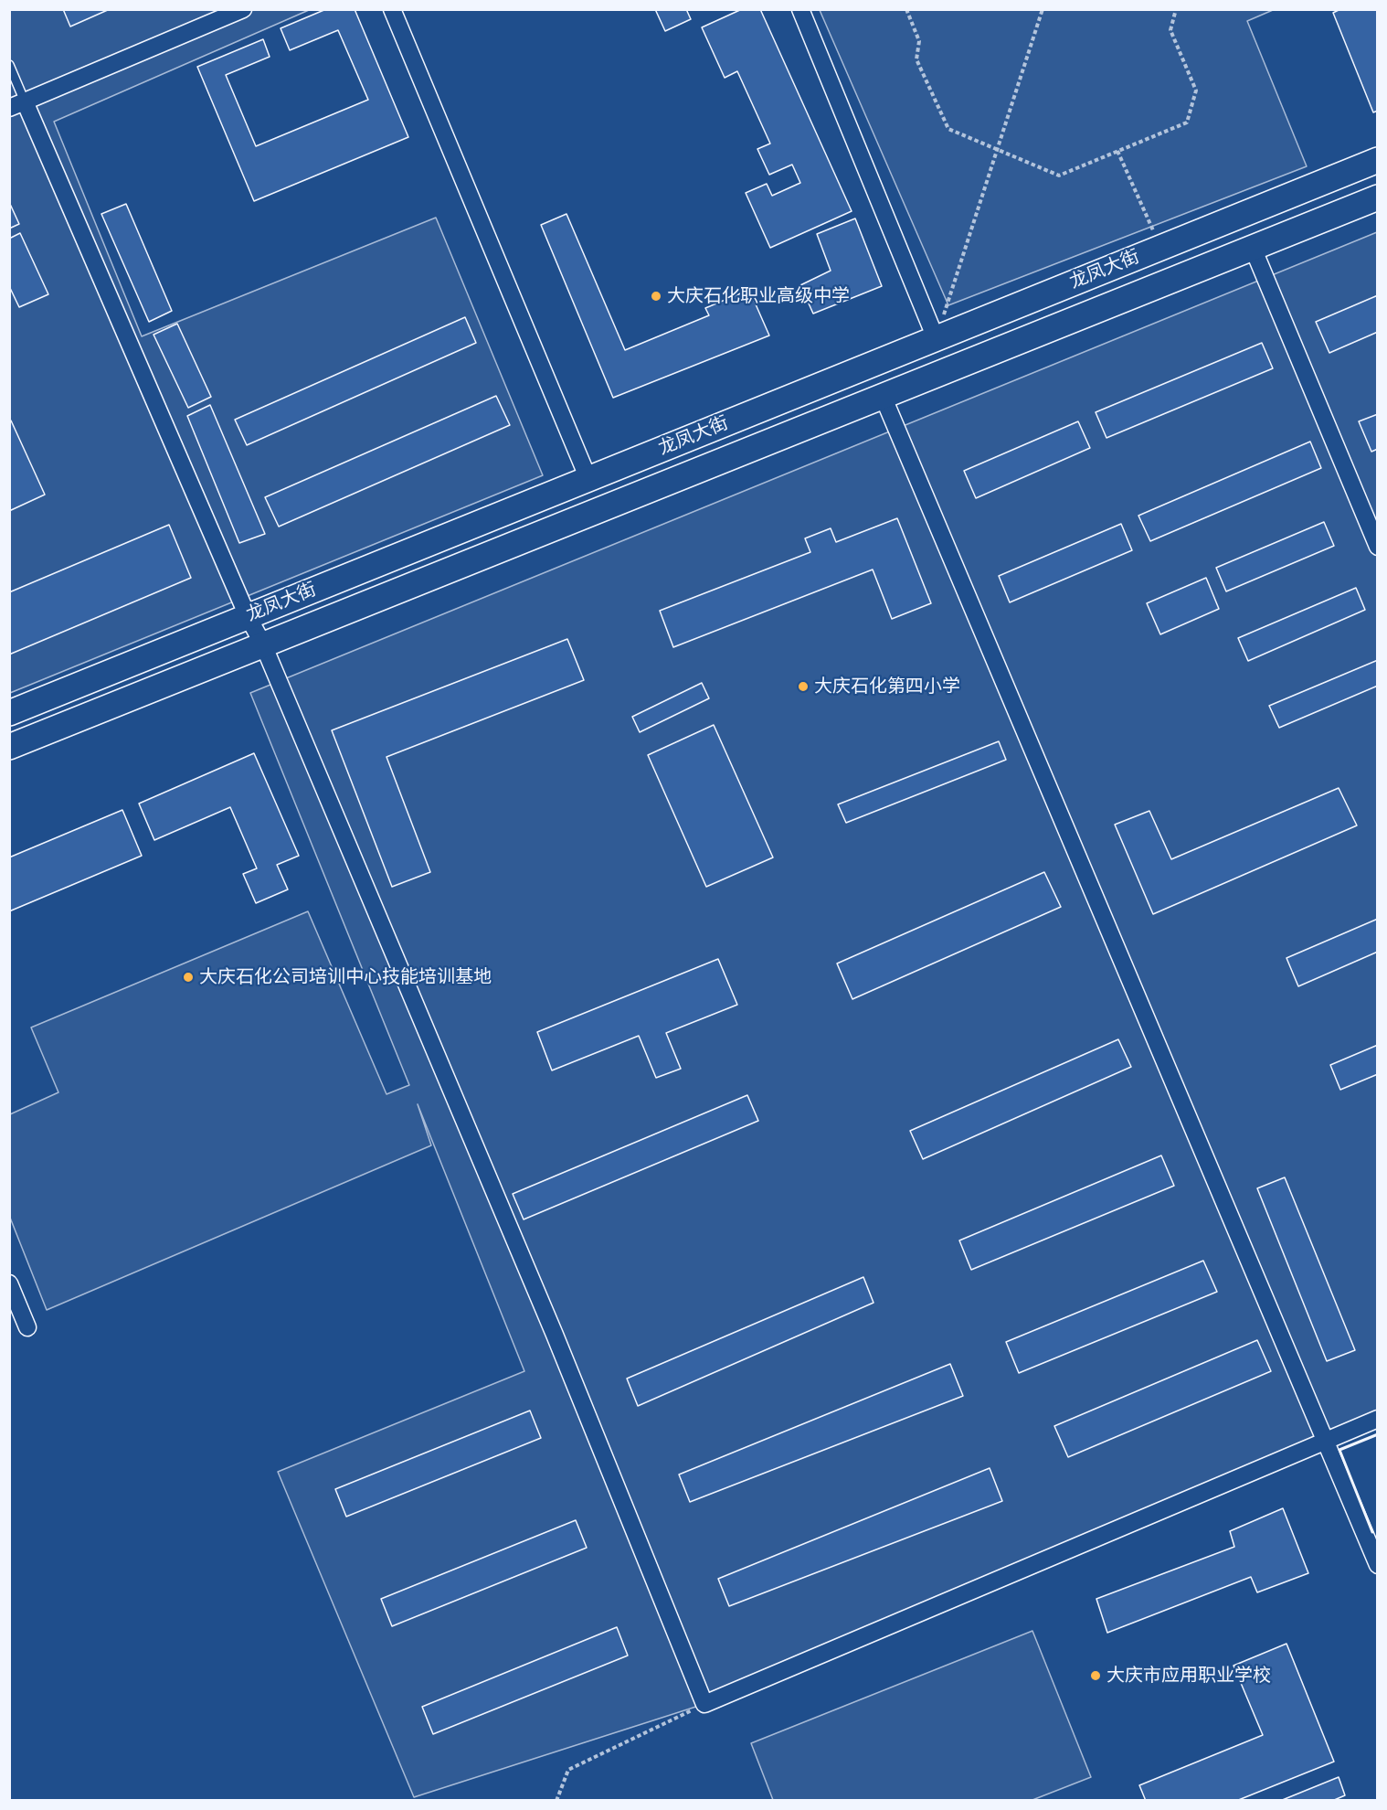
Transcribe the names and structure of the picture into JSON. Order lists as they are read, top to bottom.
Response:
{
  "streets": {
    "main road": ["龙凤大街"]
  },
  "places": [
    "大庆石化职业高级中学",
    "大庆石化第四小学",
    "大庆石化公司培训中心技能培训基地",
    "大庆市应用职业学校"
  ]
}
